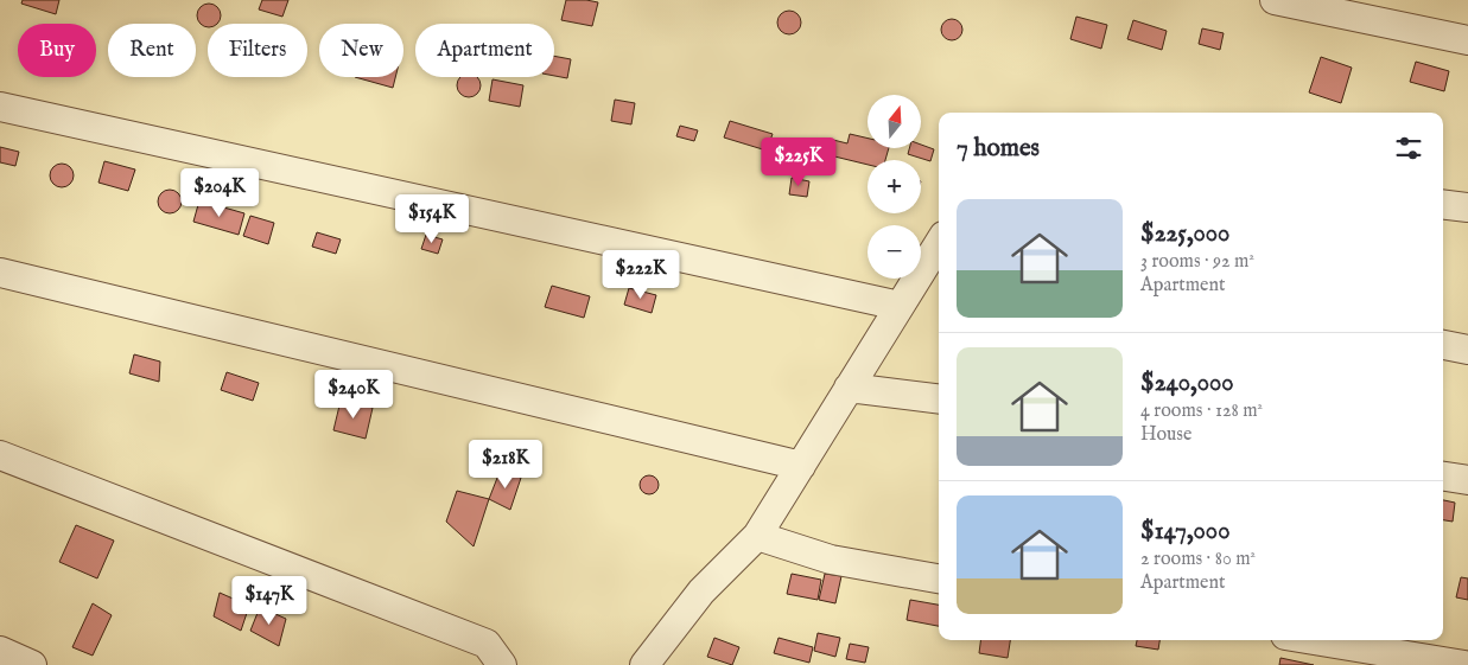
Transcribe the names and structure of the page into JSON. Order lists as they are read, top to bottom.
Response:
{
  "north": "top",
  "page": {
    "chip": [
      "Buy",
      "Rent",
      "Filters",
      "New",
      "Apartment"
    ],
    "map_buttons": ["+", "−"],
    "heading": "7 homes",
    "price": [
      "$225K",
      "$204K",
      "$154K",
      "$222K",
      "$240K",
      "$218K",
      "$147K"
    ],
    "list": [
      {
        "name": "$225,000",
        "note": "3 rooms · 92 m² · Apartment"
      },
      {
        "name": "$240,000",
        "note": "4 rooms · 128 m² · House"
      },
      {
        "name": "$147,000",
        "note": "2 rooms · 80 m² · Apartment"
      }
    ]
  }
}
